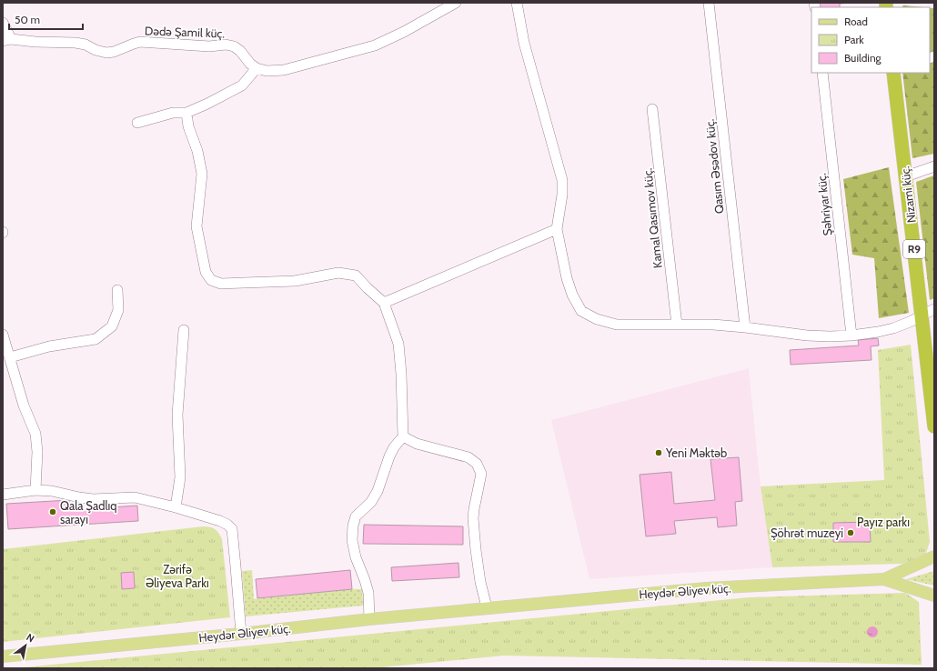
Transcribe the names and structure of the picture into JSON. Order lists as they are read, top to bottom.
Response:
{
  "streets": {
    "highway": ["Nizami küç.", "R9"],
    "main road": ["Heydər Əliyev küç."],
    "street": [
      "Dədə Şamil küç.",
      "Qasım Əsədov küç.",
      "Şəhriyar küç.",
      "Kamal Qasımov küç."
    ]
  },
  "parks": ["Payız parkı", "Zərifə Əliyeva Parkı"],
  "places": ["Yeni Məktəb", "Qala Şadlıq sarayı", "Şöhrət muzeyi"],
  "legend": ["Road", "Park", "Building"],
  "scale_bar": "50 m",
  "north": "top right"
}
